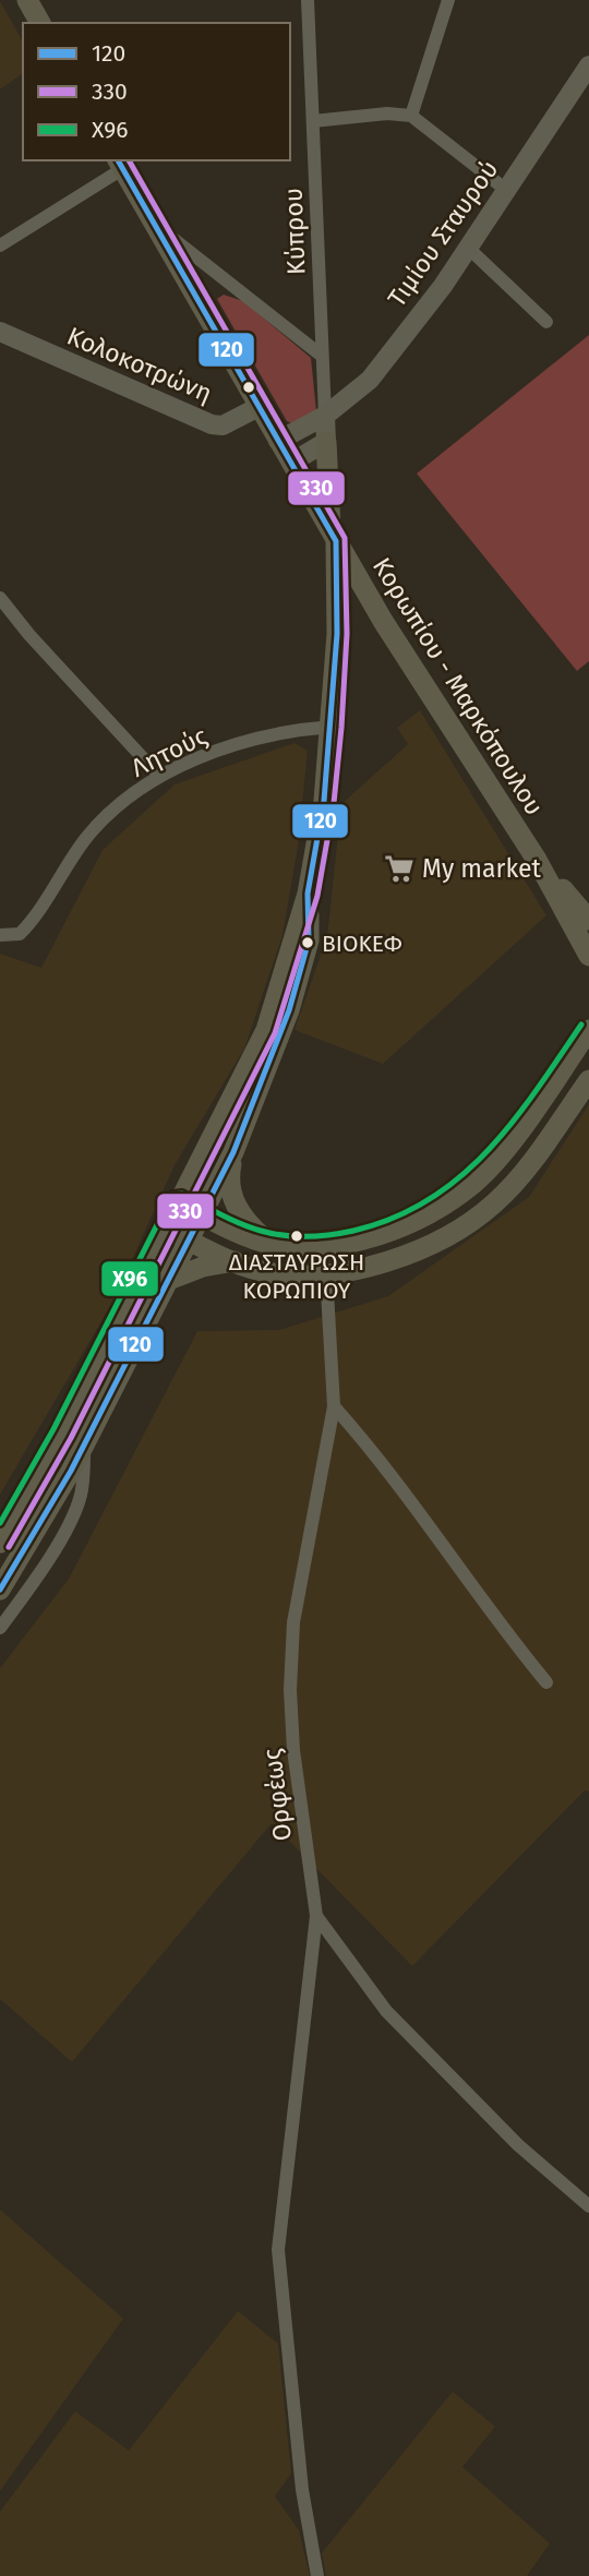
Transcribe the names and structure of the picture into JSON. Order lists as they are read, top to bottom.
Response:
{
  "streets": {
    "main road": ["Κορωπίου - Μαρκόπουλου"],
    "street": [
      "Κύπρου",
      "Τιμίου Σταυρού",
      "Κολοκοτρώνη",
      "Λητούς",
      "Ορφέως"
    ]
  },
  "crossings": [
    ["Κύπρου", "Τιμίου Σταυρού"],
    ["Τιμίου Σταυρού", "Κορωπίου - Μαρκόπουλου"],
    ["Κολοκοτρώνη", "Κορωπίου - Μαρκόπουλου"]
  ],
  "places": {
    "supermarket": ["My market"],
    "other": ["ΒΙΟΚΕΦ", "ΔΙΑΣΤΑΥΡΩΣΗ ΚΟΡΩΠΙΟΥ"]
  },
  "lines": ["transit line 120", "transit line 330", "transit line Χ96"],
  "legend": ["120", "330", "Χ96"]
}
